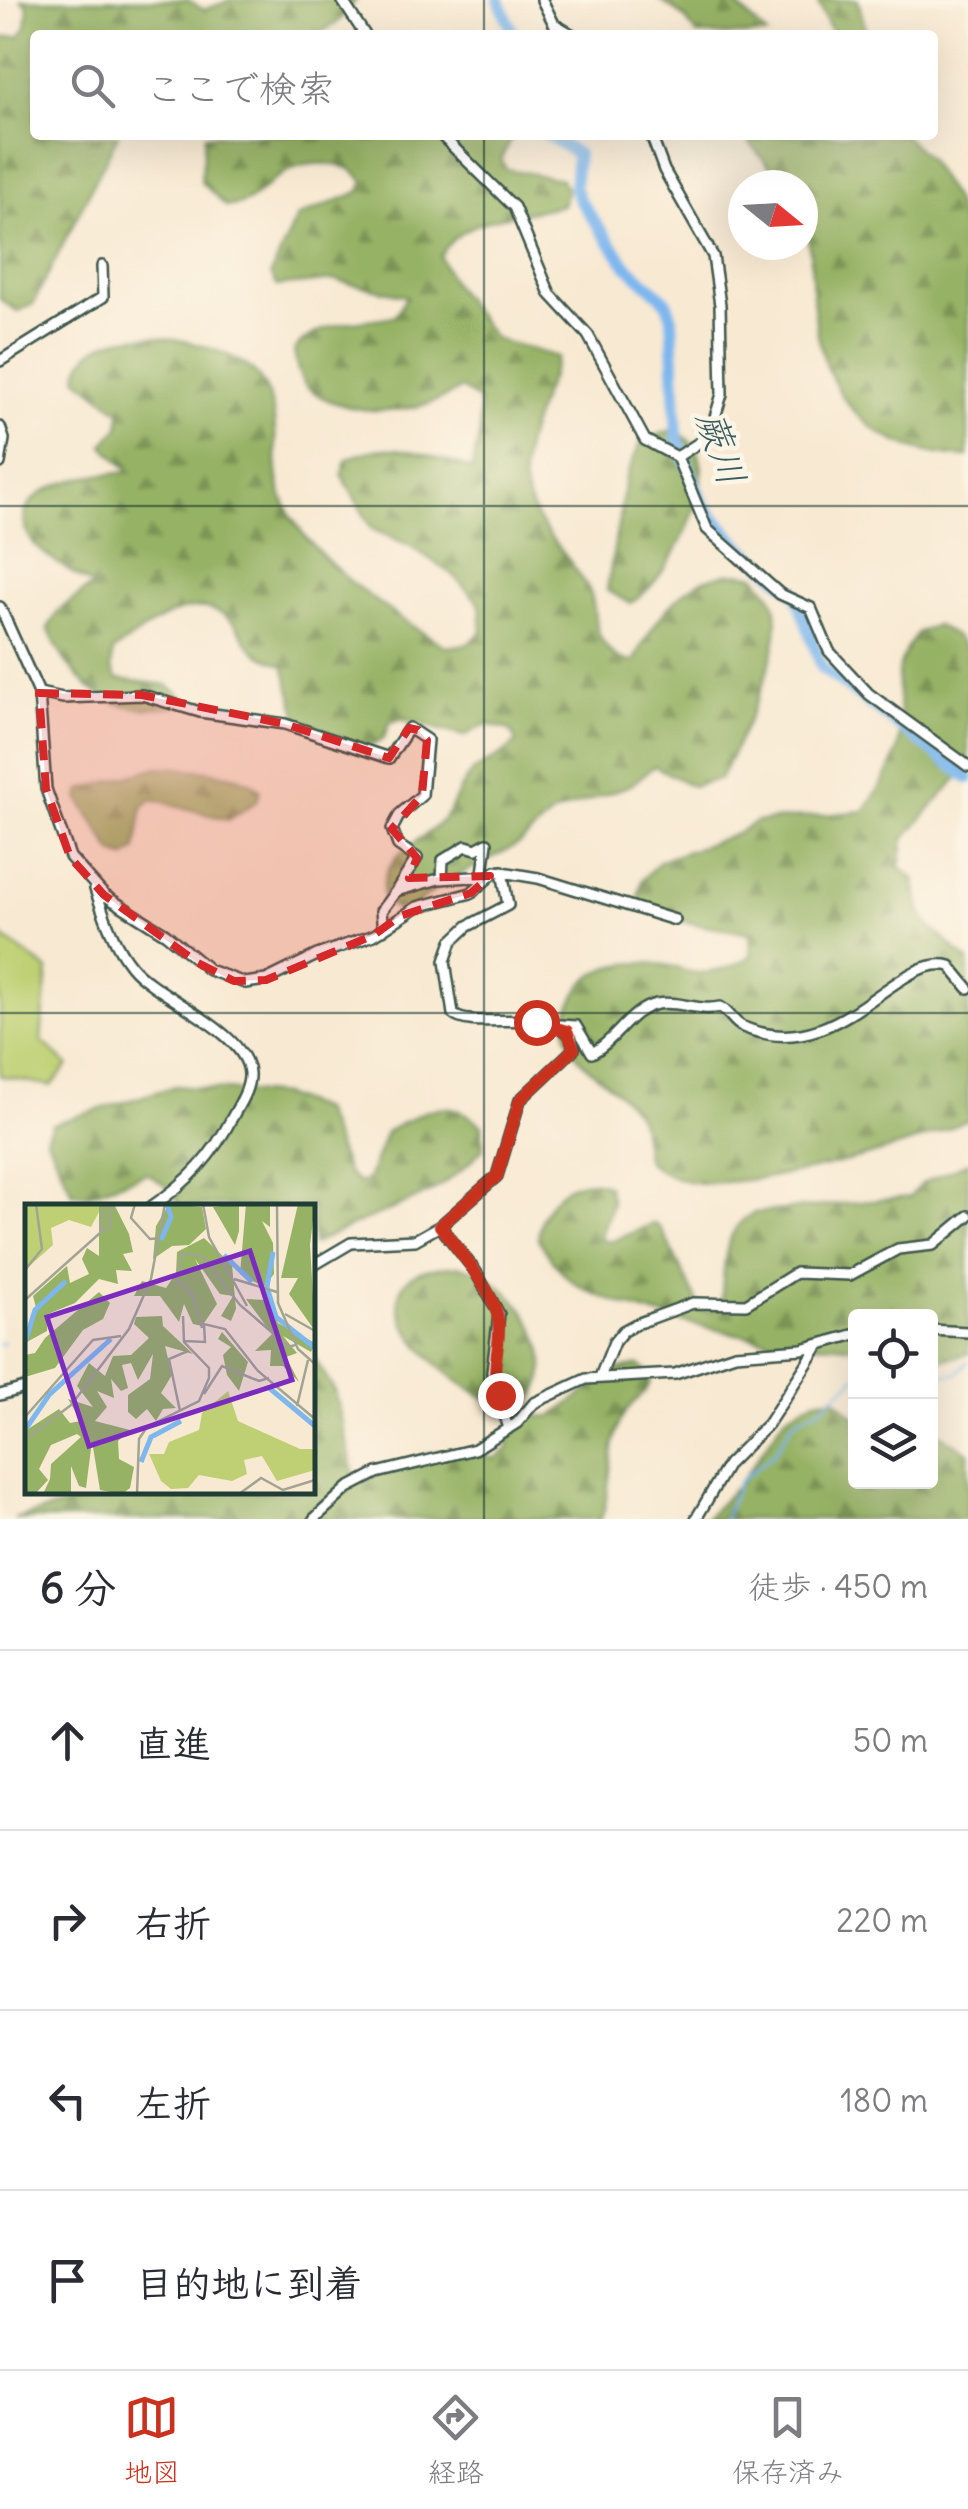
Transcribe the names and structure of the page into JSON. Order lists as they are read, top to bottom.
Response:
{
  "water": ["蕨川"],
  "north": "right",
  "page": {
    "search": "ここで検索",
    "heading": ["6 分", "徒歩 · 450 m"],
    "list": [
      ["直進", "50 m"],
      ["右折", "220 m"],
      ["左折", "180 m"],
      "目的地に到着"
    ],
    "nav": ["地図", "経路", "保存済み"]
  }
}
